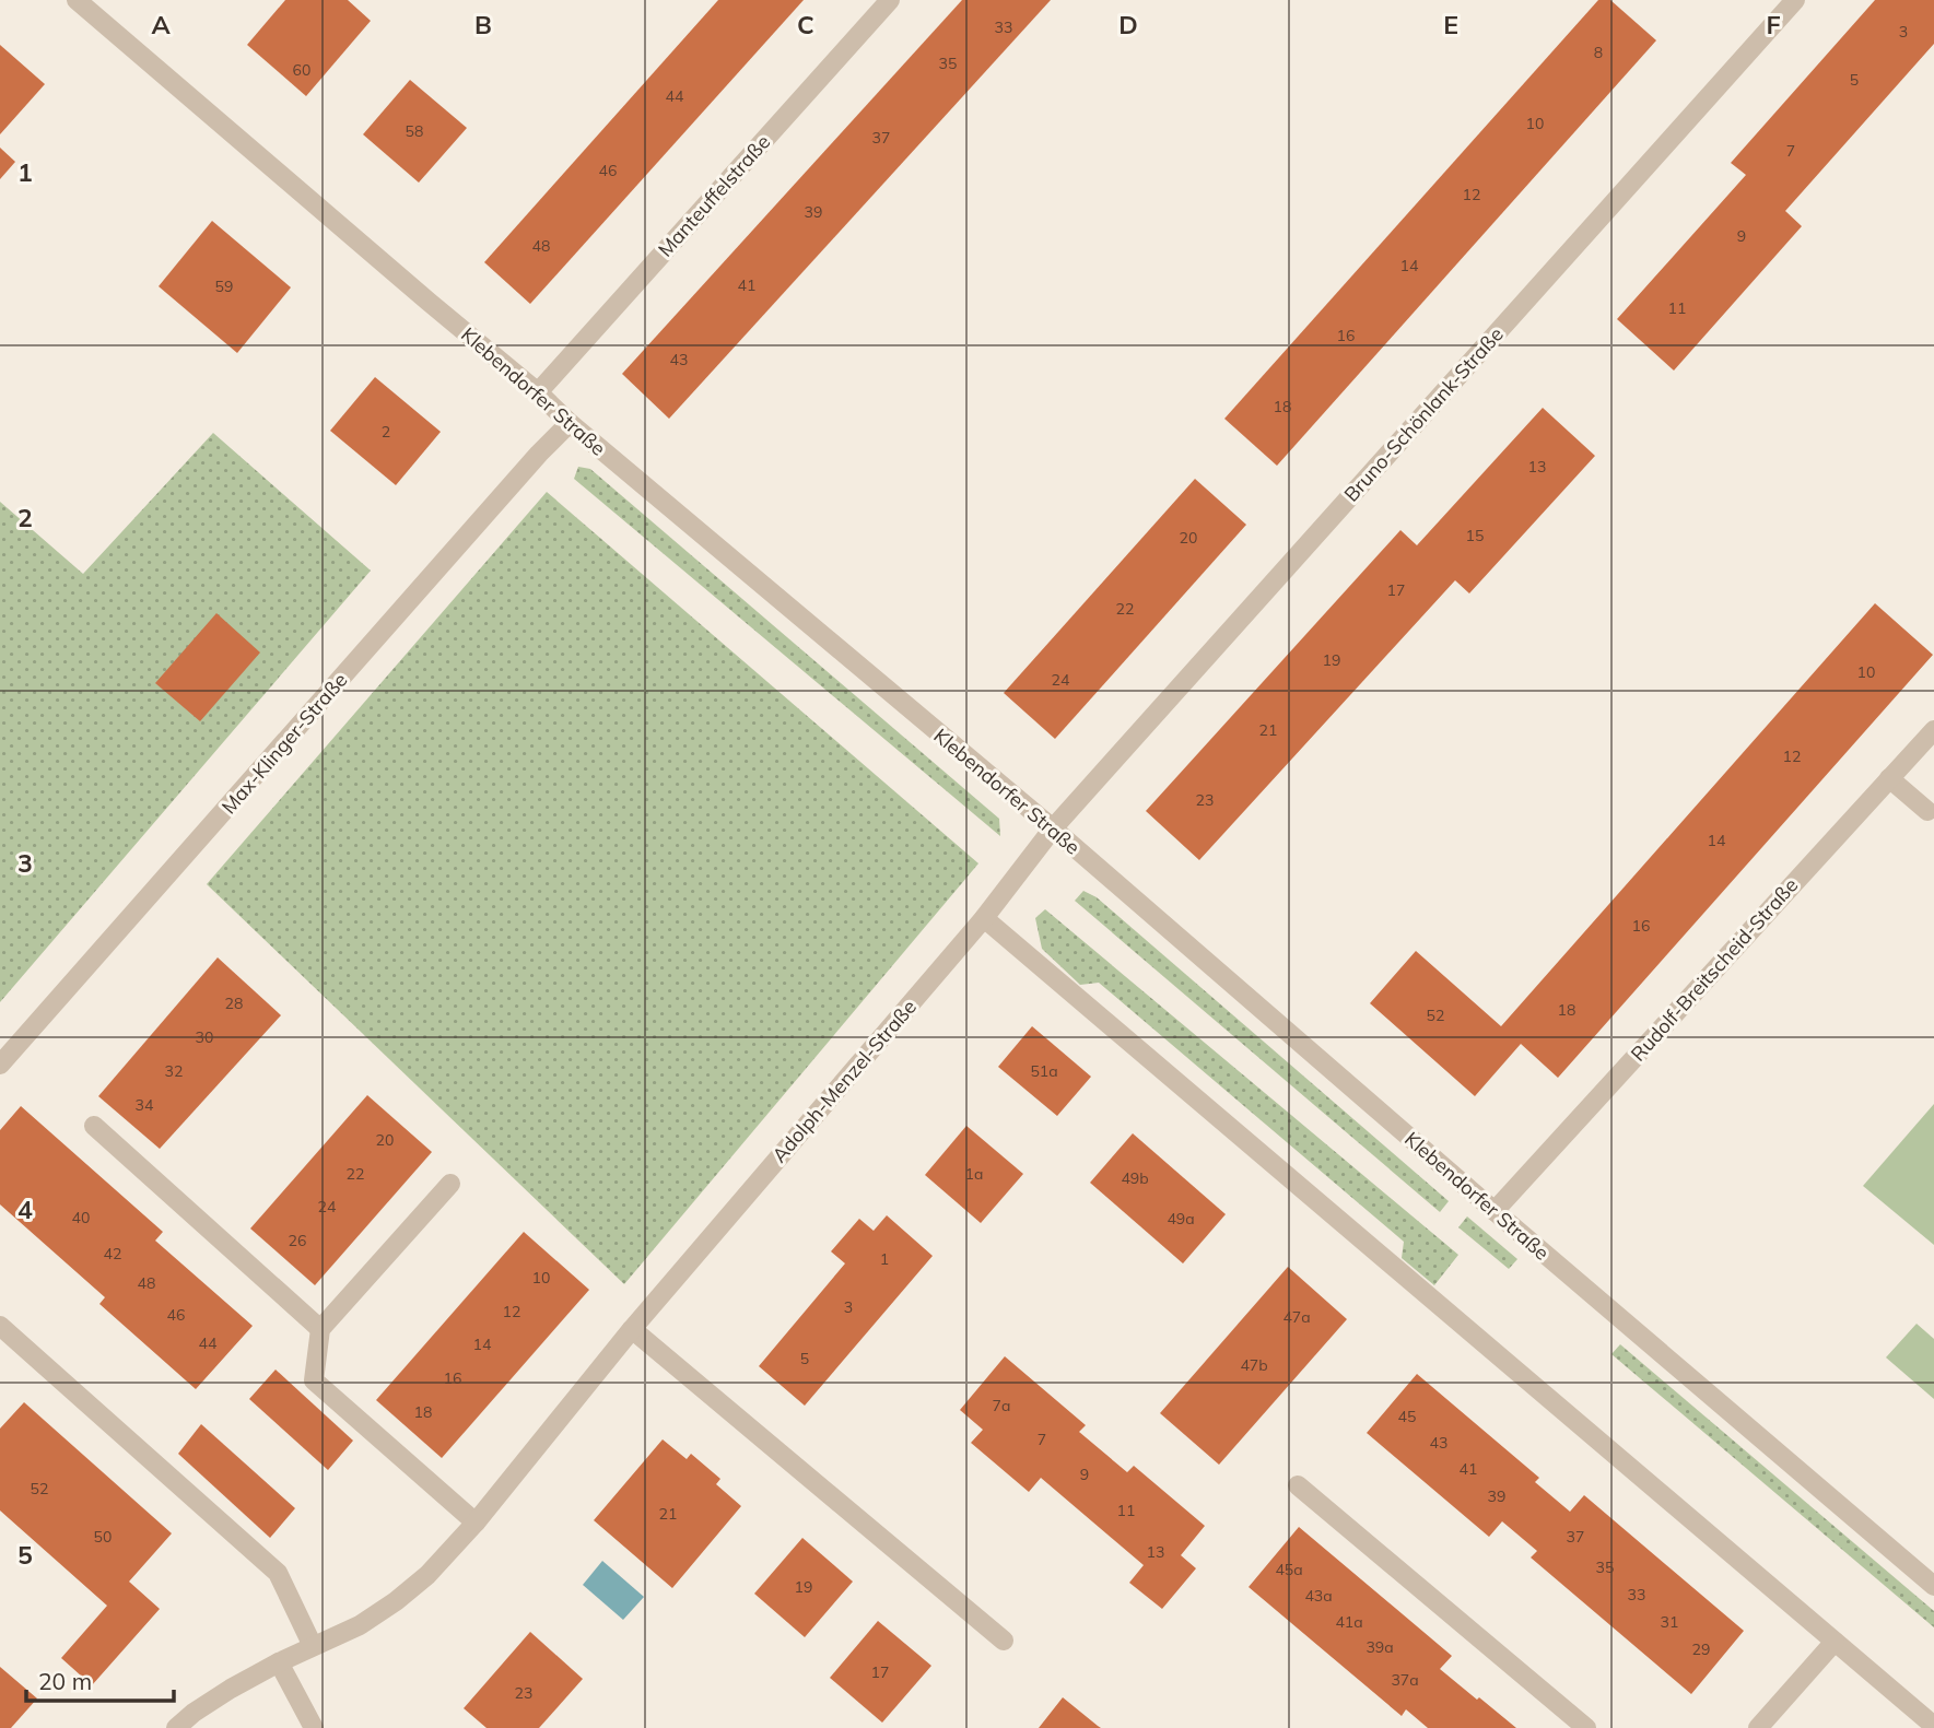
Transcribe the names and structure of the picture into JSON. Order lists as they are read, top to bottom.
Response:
{
  "streets": {
    "street": [
      "Manteuffelstraße",
      "Klebendorfer Straße",
      "Bruno-Schönlank-Straße",
      "Max-Klinger-Straße",
      "Rudolf-Breitscheid-Straße",
      "Adolph-Menzel-Straße"
    ]
  },
  "crossings": [
    ["Manteuffelstraße", "Klebendorfer Straße"],
    ["Klebendorfer Straße", "Bruno-Schönlank-Straße"],
    ["Klebendorfer Straße", "Max-Klinger-Straße"],
    ["Klebendorfer Straße", "Rudolf-Breitscheid-Straße"],
    ["Klebendorfer Straße", "Adolph-Menzel-Straße"],
    ["Bruno-Schönlank-Straße", "Adolph-Menzel-Straße"]
  ],
  "house_numbers": [
    "33",
    "3",
    "8",
    "35",
    "60",
    "5",
    "44",
    "10",
    "58",
    "37",
    "7",
    "46",
    "12",
    "39",
    "9",
    "48",
    "14",
    "41",
    "59",
    "11",
    "16",
    "43",
    "18",
    "2",
    "13",
    "15",
    "20",
    "17",
    "22",
    "19",
    "10",
    "24",
    "21",
    "12",
    "23",
    "14",
    "16",
    "28",
    "18",
    "52",
    "30",
    "32",
    "51a",
    "34",
    "20",
    "22",
    "1a",
    "49b",
    "24",
    "40",
    "49a",
    "26",
    "42",
    "1",
    "10",
    "48",
    "3",
    "12",
    "46",
    "47a",
    "44",
    "14",
    "5",
    "47b",
    "16",
    "7a",
    "18",
    "45",
    "7",
    "43",
    "41",
    "9",
    "52",
    "39",
    "11",
    "21",
    "50",
    "37",
    "13",
    "35",
    "45a",
    "19",
    "33",
    "43a",
    "41a",
    "31",
    "39a",
    "29",
    "17",
    "37a",
    "23"
  ],
  "scale_bar": "20 m",
  "grid": {
    "columns": [
      "A",
      "B",
      "C",
      "D",
      "E",
      "F"
    ],
    "rows": [
      "1",
      "2",
      "3",
      "4",
      "5"
    ]
  }
}
